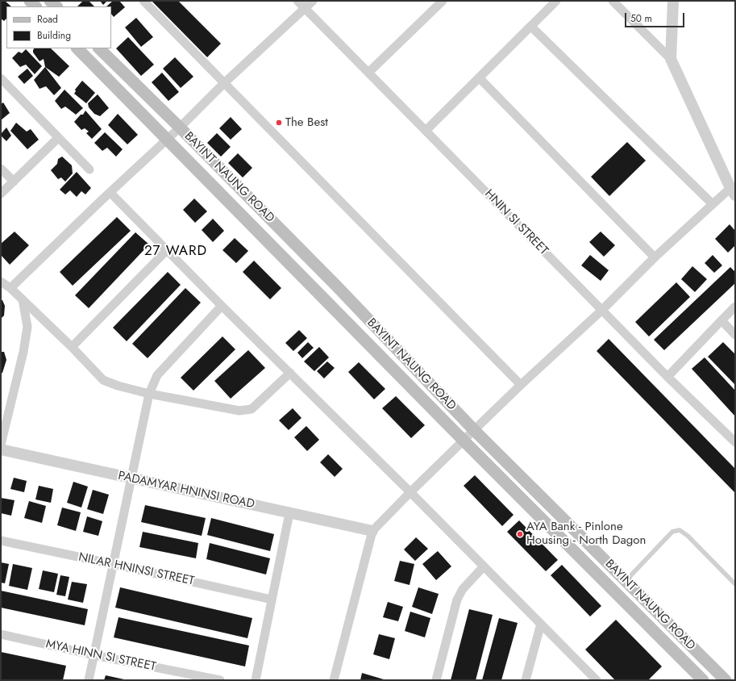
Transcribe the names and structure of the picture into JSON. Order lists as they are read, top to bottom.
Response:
{
  "streets": {
    "main road": ["BAYINT NAUNG ROAD"],
    "street": [
      "HNIN SI STREET",
      "PADAMYAR HNINSI ROAD",
      "NILAR HNINSI STREET",
      "MYA HINN SI STREET"
    ]
  },
  "districts": ["27 WARD"],
  "places": ["The Best", "AYA Bank - Pinlone Housing - North Dagon"],
  "legend": ["Road", "Building"],
  "scale_bar": "50 m"
}
